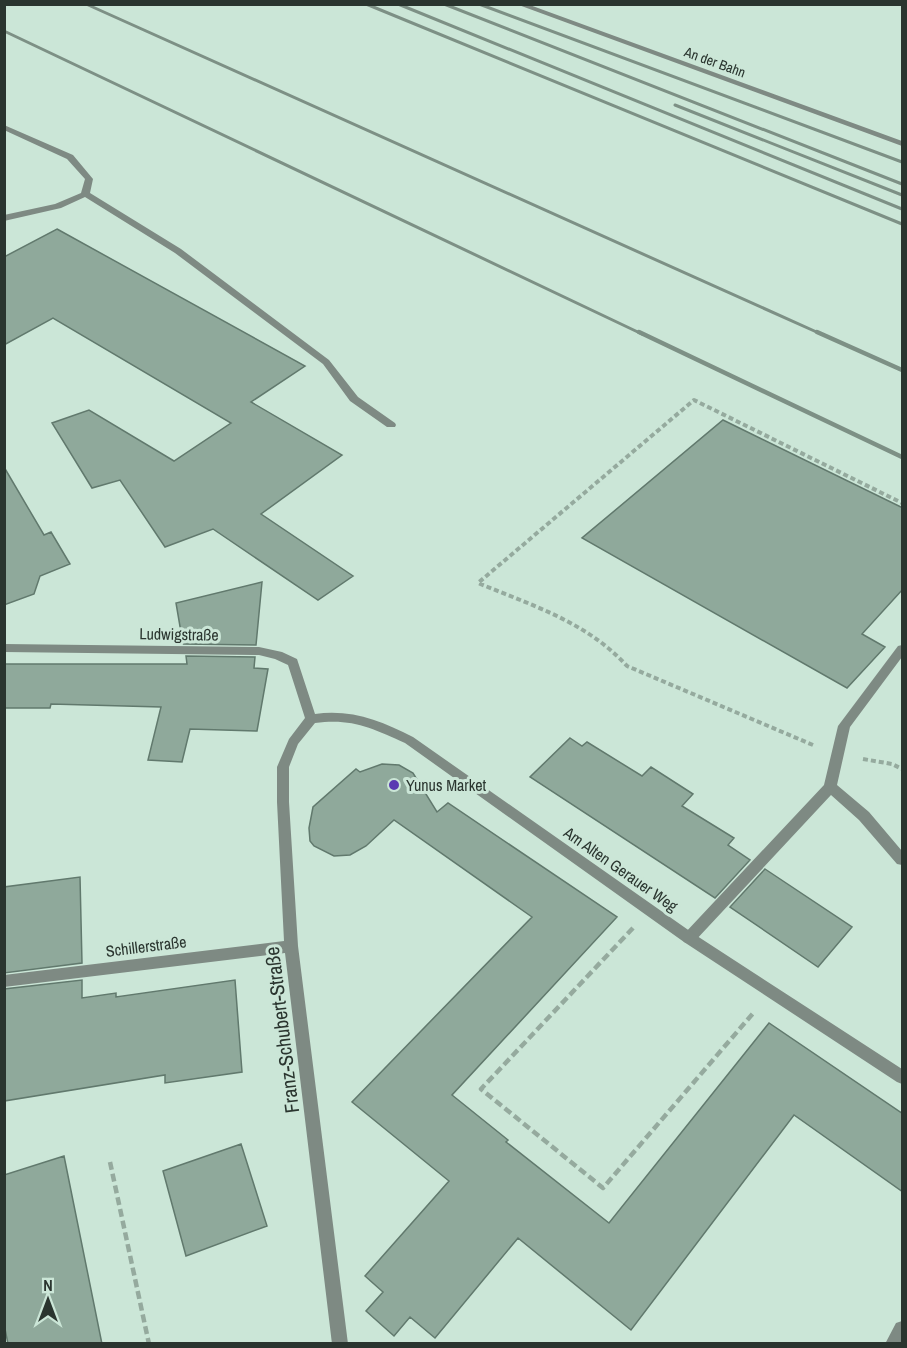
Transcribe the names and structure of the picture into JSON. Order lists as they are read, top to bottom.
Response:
{
  "streets": {
    "street": [
      "An der Bahn",
      "Ludwigstraße",
      "Am Alten Gerauer Weg",
      "Schillerstraße",
      "Franz-Schubert-Straße"
    ]
  },
  "crossings": [
    ["Ludwigstraße", "Am Alten Gerauer Weg"],
    ["Ludwigstraße", "Franz-Schubert-Straße"],
    ["Am Alten Gerauer Weg", "Franz-Schubert-Straße"],
    ["Schillerstraße", "Franz-Schubert-Straße"]
  ],
  "places": ["Yunus Market"],
  "north": "top"
}
